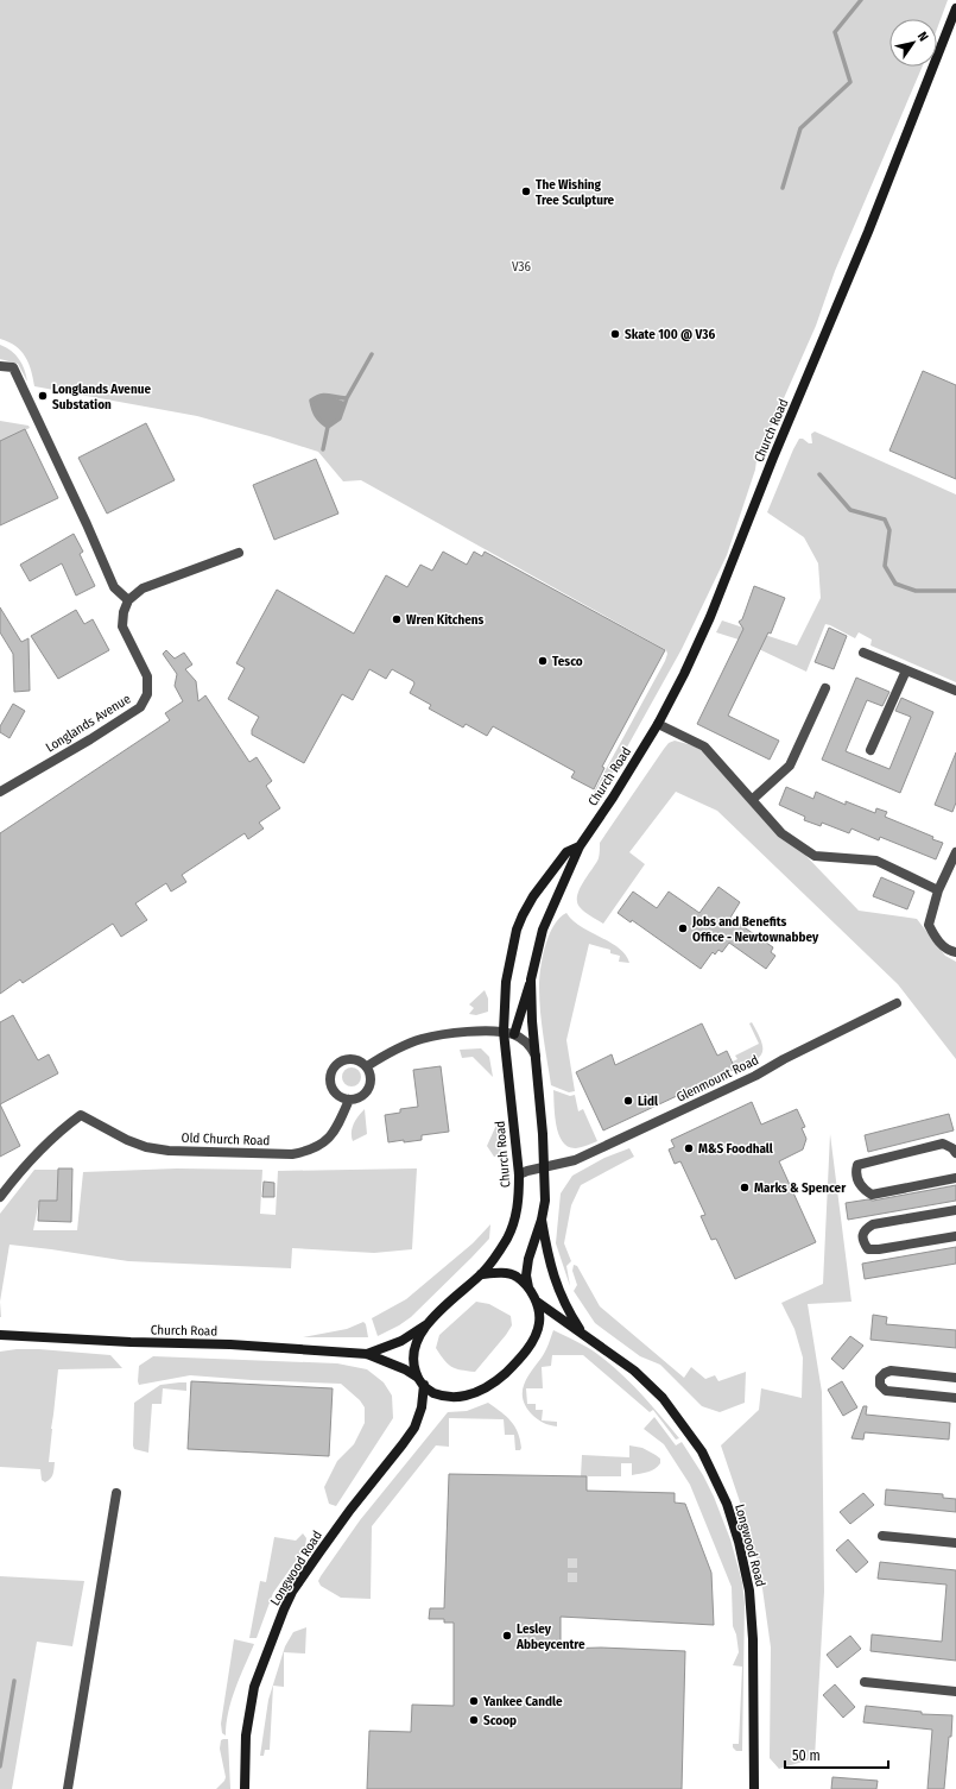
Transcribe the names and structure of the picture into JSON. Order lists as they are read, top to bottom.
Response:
{
  "streets": {
    "street": [
      "Church Road",
      "Longlands Avenue",
      "Glenmount Road",
      "Old Church Road",
      "Longwood Road"
    ]
  },
  "crossings": [
    ["Church Road", "Glenmount Road"],
    ["Church Road", "Longwood Road"]
  ],
  "parks": ["V36"],
  "places": [
    "The Wishing Tree Sculpture",
    "Skate 100 @ V36",
    "Longlands Avenue Substation",
    "Wren Kitchens",
    "Tesco",
    "Jobs and Benefits Office - Newtownabbey",
    "Lidl",
    "M&S Foodhall",
    "Marks & Spencer",
    "Lesley Abbeycentre",
    "Yankee Candle",
    "Scoop"
  ],
  "scale_bar": "50 m",
  "north": "top right"
}
